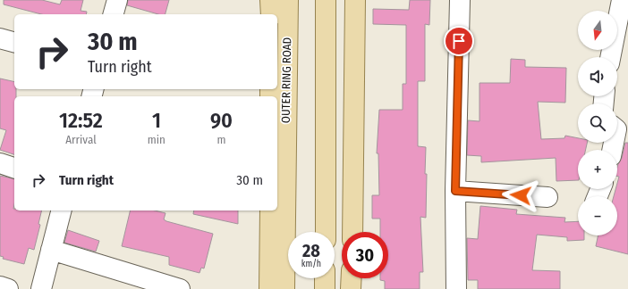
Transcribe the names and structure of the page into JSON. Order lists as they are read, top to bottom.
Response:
{
  "streets": {
    "main road": ["OUTER RING ROAD"]
  },
  "north": "bottom",
  "page": {
    "map_buttons": ["+", "−"],
    "turn": ["30 m", "Turn right"],
    "eta": [
      "12:52",
      "Arrival",
      "1",
      "min",
      "90",
      "m"
    ],
    "list": [
      {
        "name": "Turn right",
        "value": "30 m"
      }
    ],
    "speed": "28 km/h",
    "limit": "30"
  }
}
